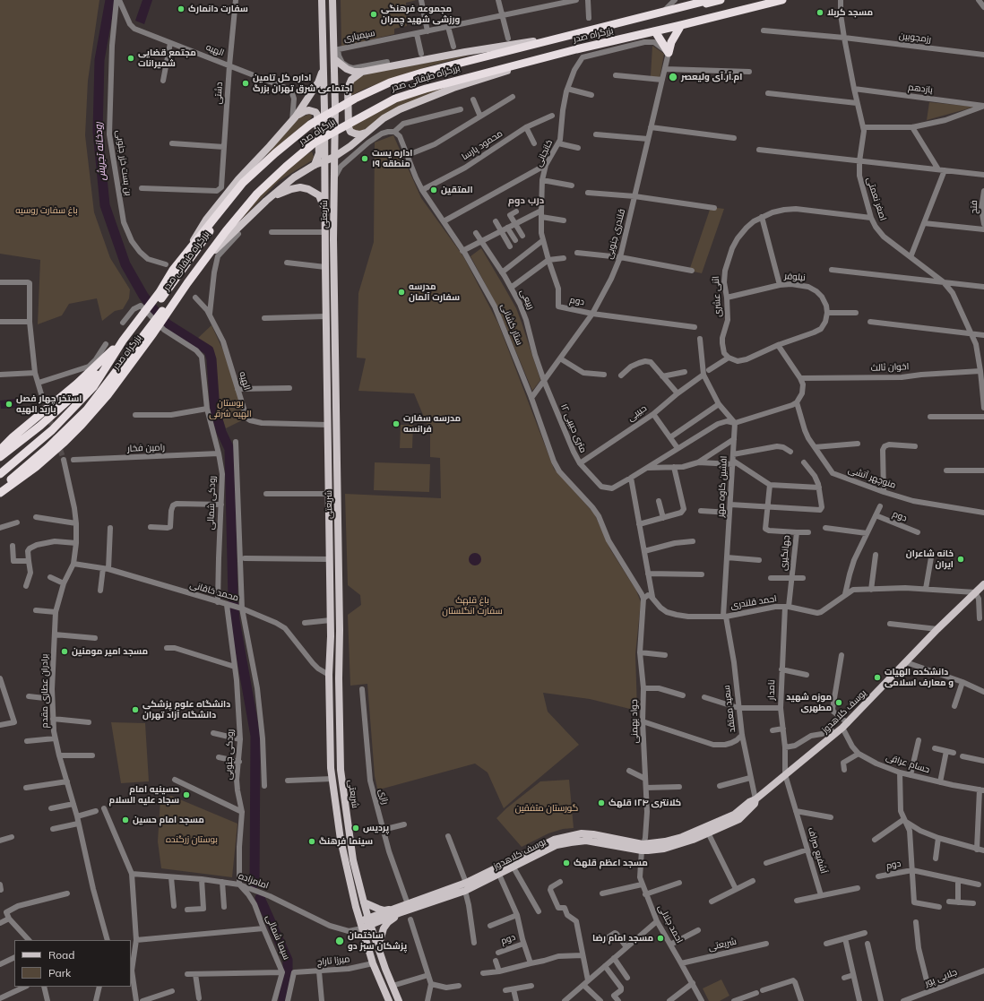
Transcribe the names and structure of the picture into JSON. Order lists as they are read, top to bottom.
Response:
{
  "streets": {
    "highway": ["بزرگراه صدر", "بزرگراه طبقاتی صدر"],
    "main road": ["شریعتی", "یوسف کلاهدوز"],
    "street": [
      "سیمیاری",
      "رزمجوبین",
      "الهیه",
      "یازدهم",
      "دشتی",
      "محمود پارسا",
      "خانجانی",
      "بن بست خزر جنوبی",
      "اصغر نعمتی",
      "فتح",
      "قلندری جنوبی",
      "نیلوفر",
      "اثنی عشری",
      "ربیعی",
      "دوم",
      "ستار کشانی",
      "اخوان ثالث",
      "حبیبی",
      "۱۲ متری حبیبی",
      "رامین فخار",
      "منوچهر آتشی",
      "افشین کاوه مهر",
      "رودکی شمالی",
      "جهانگیری",
      "محمد خاقانی",
      "احمد قلندری",
      "نامدار",
      "برادران عطاری مقدم",
      "سعید معتقد",
      "جواد بهمنی",
      "رودکی جنوبی",
      "حسام عراقی",
      "رازی",
      "آشفیع صراف",
      "امامزاده",
      "احمد جلالی",
      "سیما شمالی",
      "میرزا تاراج",
      "جلایی پور"
    ]
  },
  "crossings": [
    ["سیمیاری", "شریعتی"],
    ["رزمجوبین", "اصغر نعمتی"],
    ["الهیه", "دشتی"],
    ["الهیه", "بن بست خزر جنوبی"],
    ["الهیه", "شریعتی"],
    ["یازدهم", "اصغر نعمتی"],
    ["محمود پارسا", "ستار کشانی"],
    ["خانجانی", "قلندری جنوبی"],
    ["خانجانی", "دوم"],
    ["اصغر نعمتی", "اثنی عشری"],
    ["اصغر نعمتی", "اخوان ثالث"],
    ["شریعتی", "محمد خاقانی"],
    ["شریعتی", "یوسف کلاهدوز"],
    ["شریعتی", "امامزاده"],
    ["شریعتی", "احمد جلالی"],
    ["شریعتی", "میرزا تاراج"],
    ["قلندری جنوبی", "ربیعی"],
    ["قلندری جنوبی", "دوم"],
    ["قلندری جنوبی", "ستار کشانی"],
    ["قلندری جنوبی", "۱۲ متری حبیبی"],
    ["نیلوفر", "اثنی عشری"],
    ["ربیعی", "۱۲ متری حبیبی"],
    ["ستار کشانی", "جواد بهمنی"],
    ["حبیبی", "۱۲ متری حبیبی"],
    ["۱۲ متری حبیبی", "افشین کاوه مهر"],
    ["رامین فخار", "رودکی شمالی"],
    ["افشین کاوه مهر", "احمد قلندری"],
    ["افشین کاوه مهر", "سعید معتقد"],
    ["رودکی شمالی", "محمد خاقانی"],
    ["جهانگیری", "احمد قلندری"],
    ["جهانگیری", "نامدار"],
    ["محمد خاقانی", "برادران عطاری مقدم"],
    ["محمد خاقانی", "رودکی جنوبی"],
    ["احمد قلندری", "نامدار"],
    ["احمد قلندری", "سعید معتقد"],
    ["احمد قلندری", "یوسف کلاهدوز"],
    ["نامدار", "یوسف کلاهدوز"],
    ["نامدار", "آشفیع صراف"],
    ["سعید معتقد", "یوسف کلاهدوز"],
    ["یوسف کلاهدوز", "جواد بهمنی"],
    ["یوسف کلاهدوز", "حسام عراقی"],
    ["یوسف کلاهدوز", "رازی"],
    ["یوسف کلاهدوز", "آشفیع صراف"],
    ["یوسف کلاهدوز", "امامزاده"],
    ["یوسف کلاهدوز", "احمد جلالی"],
    ["جواد بهمنی", "احمد جلالی"],
    ["رودکی جنوبی", "امامزاده"],
    ["رودکی جنوبی", "سیما شمالی"],
    ["امامزاده", "سیما شمالی"]
  ],
  "districts": ["درب دوم"],
  "water": ["رودخانه تجریش"],
  "parks": [
    "باغ سفارت روسیه",
    "بوستان الهیه شرقی",
    "باغ قلهک سفارت انگلستان",
    "گورستان متفقین",
    "بوستان زرگنده"
  ],
  "places": [
    "سفارت دانمارک",
    "مسجد کربلا",
    "مجموعه فرهنگی ورزشی شهید چمران",
    "مجتمع قضایی شمیرانات",
    "ام.آر.آی ولیعصر",
    "اداره کل تامین اجتماعی شرق تهران بزرگ",
    "اداره پست منطقه ۱۹",
    "المتقین",
    "مدرسه سفارت آلمان",
    "استخر چهار فصل باربد الهیه",
    "مدرسه سفارت فرانسه",
    "خانه شاعران ایران",
    "مسجد امیر مومنین",
    "دانشکده الهیات و معارف اسلامی",
    "موزه شهید مطهری",
    "دانشگاه علوم پزشکی دانشگاه آزاد تهران",
    "حسینیه امام سجاد علیه السلام",
    "کلانتری ۱۲۴ قلهک",
    "مسجد امام حسین",
    "پردیس",
    "سینما فرهنگ",
    "مسجد اعظم قلهک",
    "مسجد امام رضا",
    "ساختمان پزشکان سبز دو"
  ],
  "legend": ["Road", "Park"]
}
